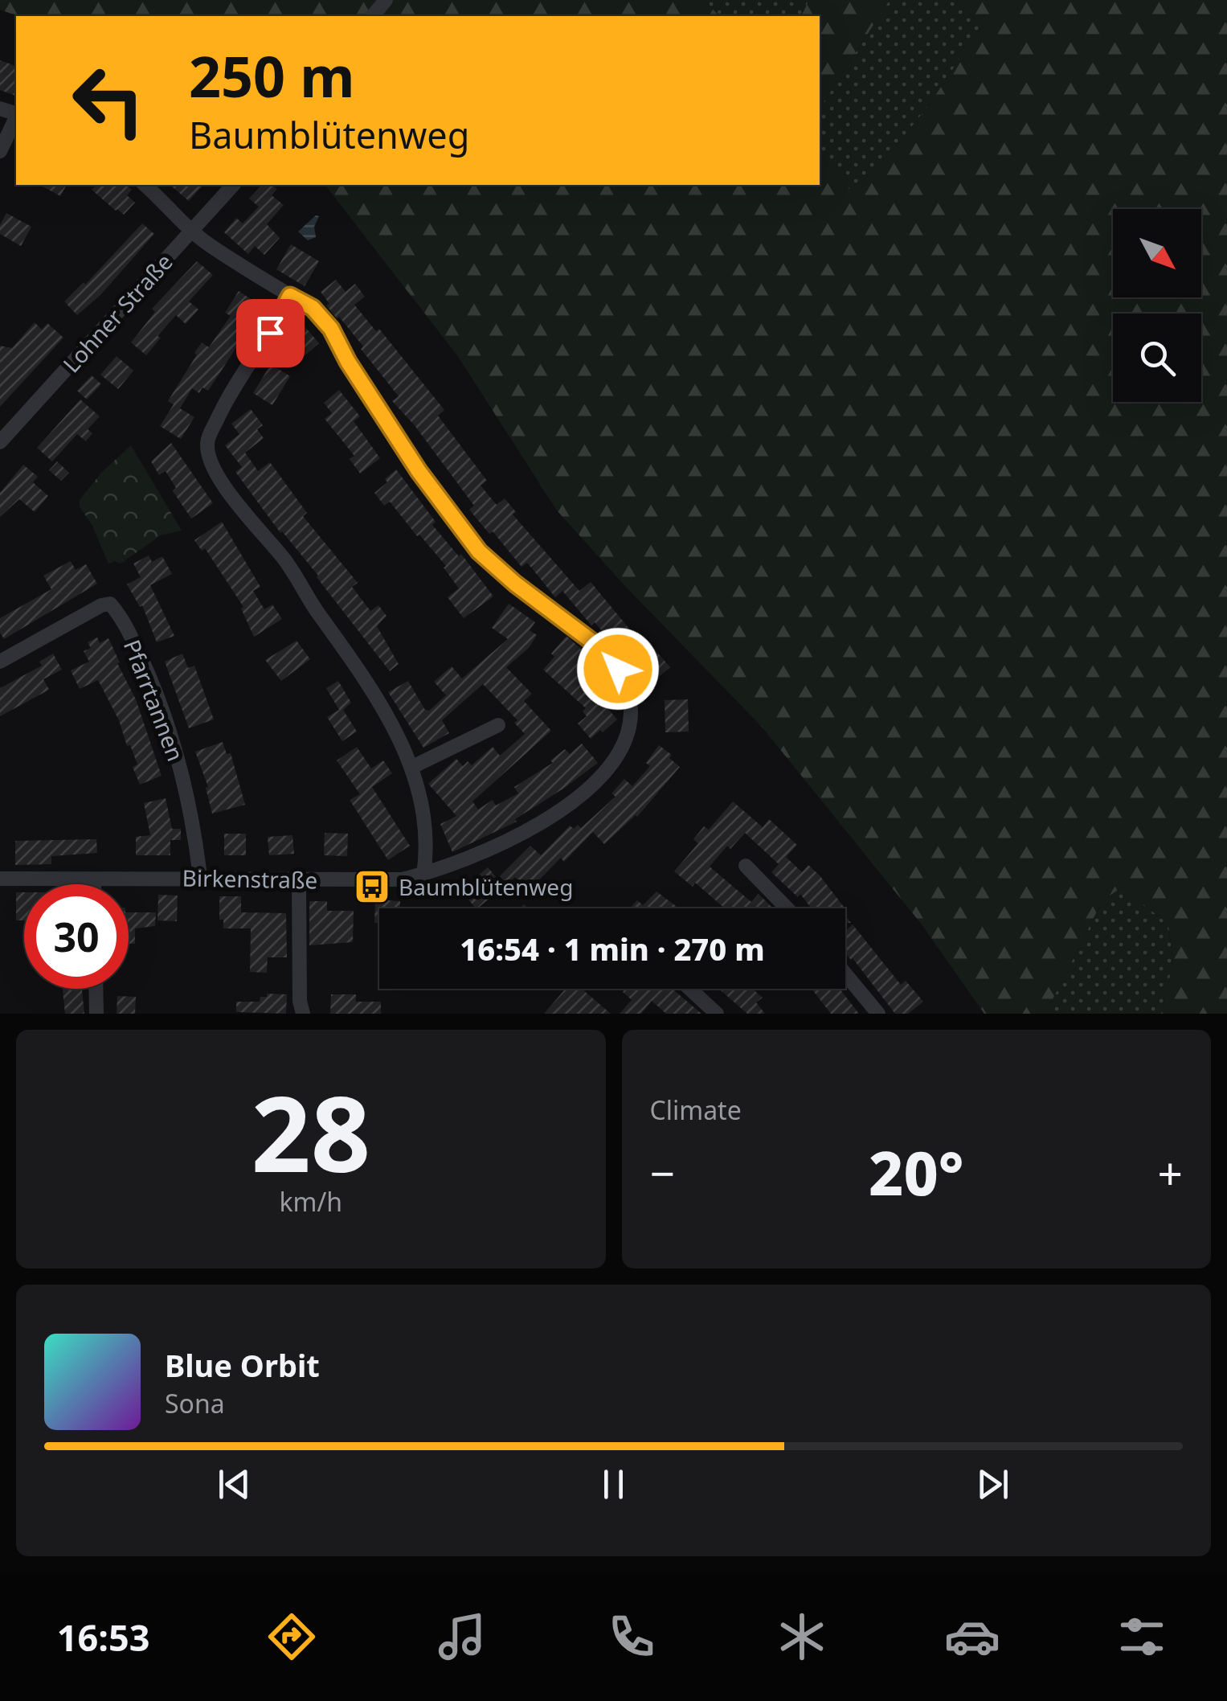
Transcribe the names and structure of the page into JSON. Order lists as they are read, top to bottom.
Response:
{
  "streets": {
    "street": ["Lohner Straße", "Pfarrtannen", "Birkenstraße"]
  },
  "crossings": [
    ["Lohner Straße", "Birkenstraße"],
    ["Pfarrtannen", "Birkenstraße"]
  ],
  "places": {
    "bus stop": ["Baumblütenweg"]
  },
  "north": "bottom right",
  "page": {
    "turn": ["250 m", "Baumblütenweg"],
    "limit": "30",
    "trip": "16:54 · 1 min · 270 m",
    "tile": [
      ["28", "km/h"],
      "Climate"
    ],
    "heat": ["−", "20°", "+"],
    "song": ["Blue Orbit", "Sona"],
    "tabs": "16:53"
  }
}
